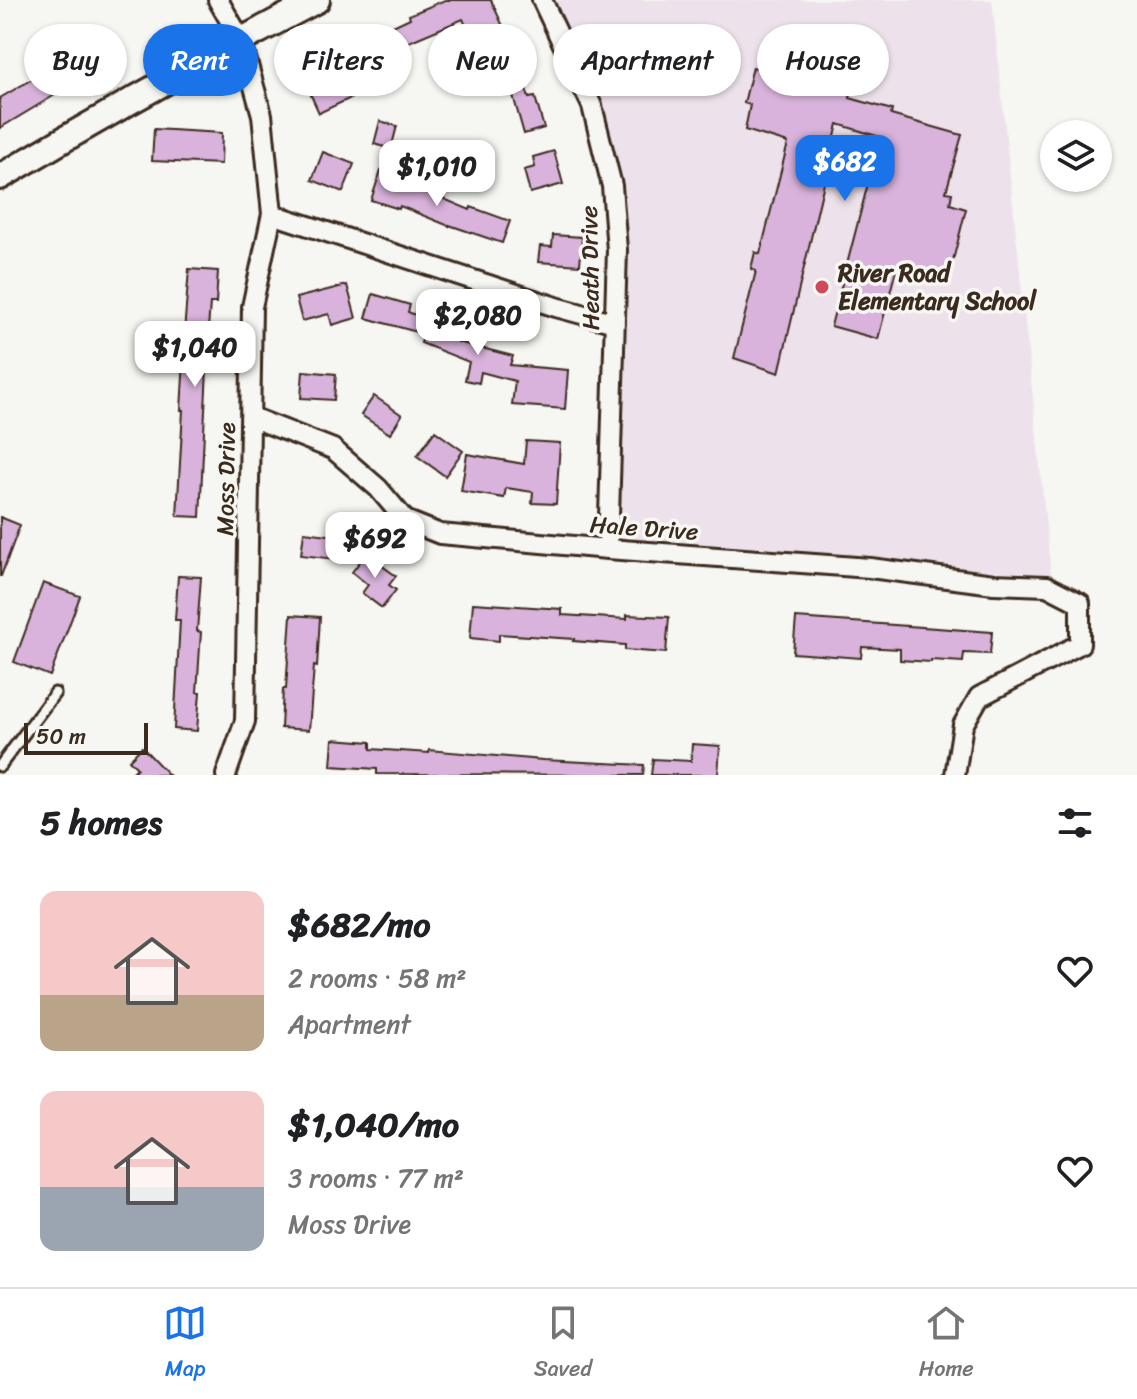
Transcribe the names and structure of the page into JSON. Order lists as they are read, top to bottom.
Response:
{
  "streets": {
    "street": ["Heath Drive", "Moss Drive", "Hale Drive"]
  },
  "crossings": [
    ["Heath Drive", "Hale Drive"],
    ["Moss Drive", "Hale Drive"]
  ],
  "places": ["River Road Elementary School"],
  "scale_bar": "50 m",
  "page": {
    "chip": [
      "Buy",
      "Rent",
      "Filters",
      "New",
      "Apartment",
      "House"
    ],
    "price": [
      "$682",
      "$1,010",
      "$2,080",
      "$1,040",
      "$692"
    ],
    "scale": "50 m",
    "heading": "5 homes",
    "list": [
      {
        "name": "$682/mo",
        "note": "2 rooms · 58 m² · Apartment"
      },
      {
        "name": "$1,040/mo",
        "note": "3 rooms · 77 m² · Moss Drive"
      }
    ],
    "tabs": ["Map", "Saved", "Home"]
  }
}
